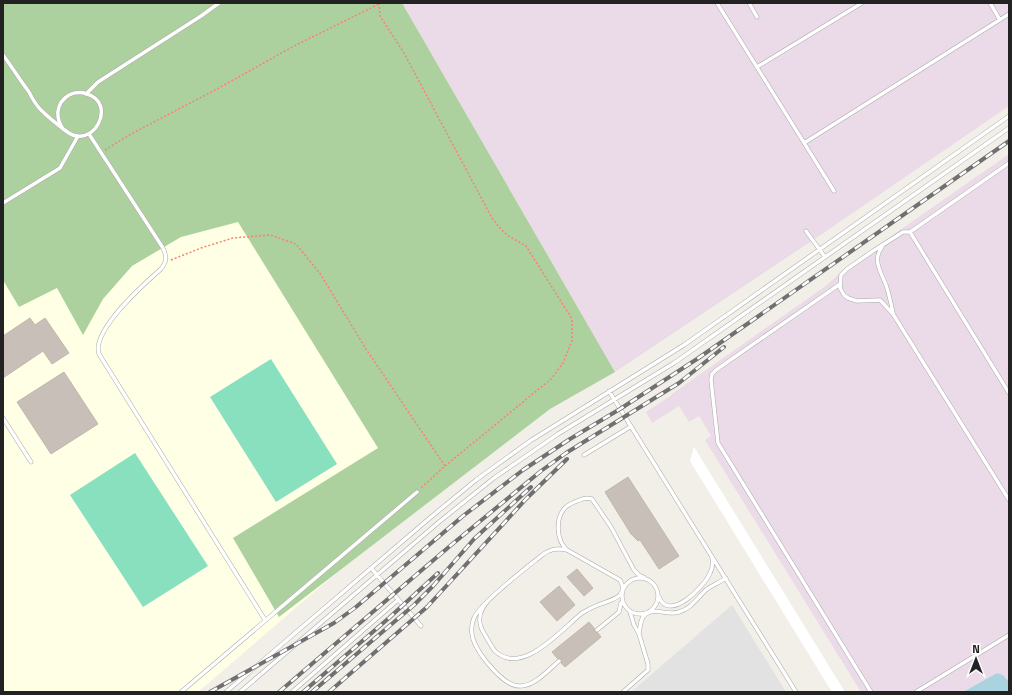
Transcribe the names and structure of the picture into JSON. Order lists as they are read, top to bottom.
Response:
{
  "north": "top"
}
